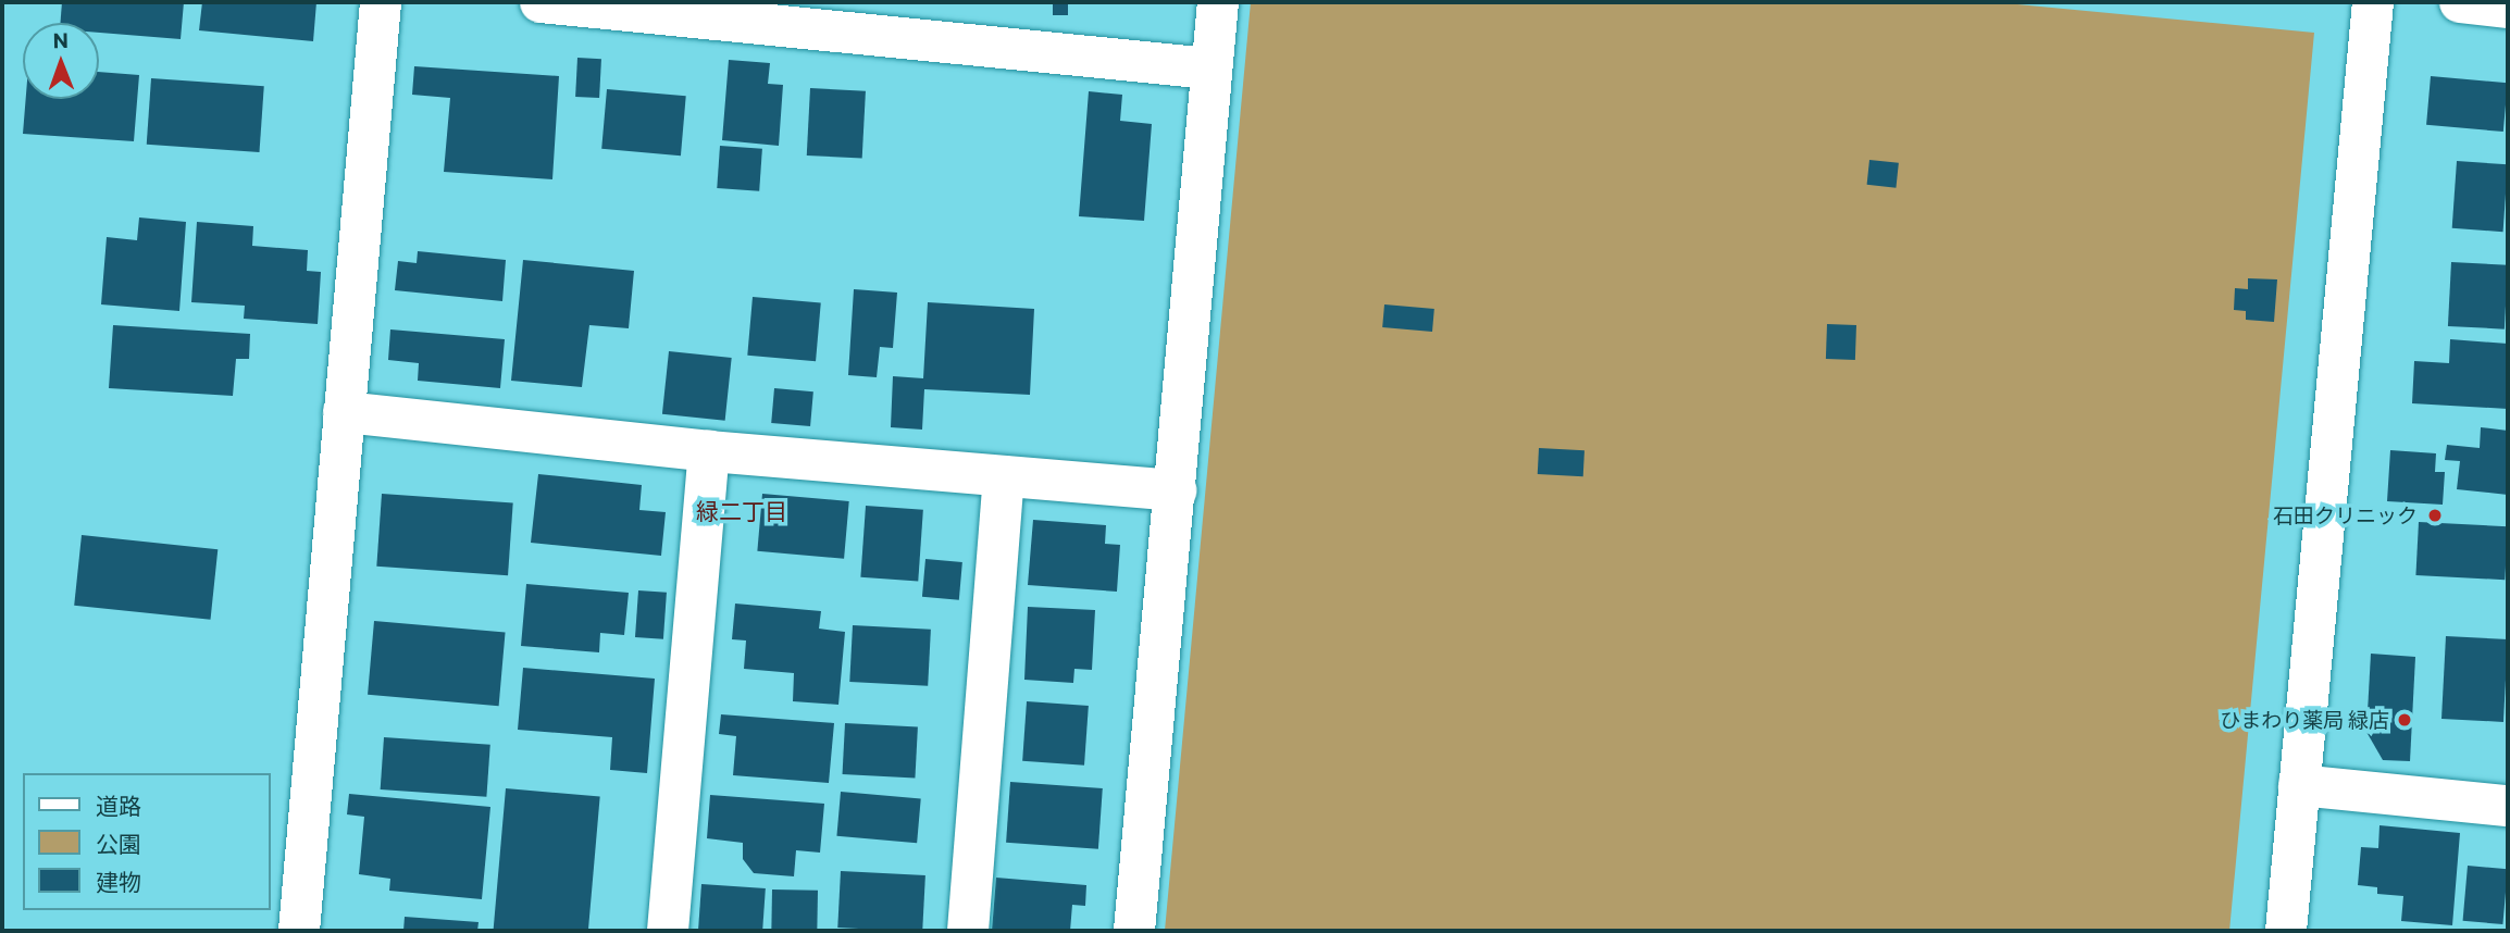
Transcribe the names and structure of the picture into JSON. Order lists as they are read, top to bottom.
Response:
{
  "districts": ["緑二丁目"],
  "places": ["石田クリニック", "ひまわり薬局 緑店"],
  "legend": ["道路", "公園", "建物"],
  "north": "top"
}
